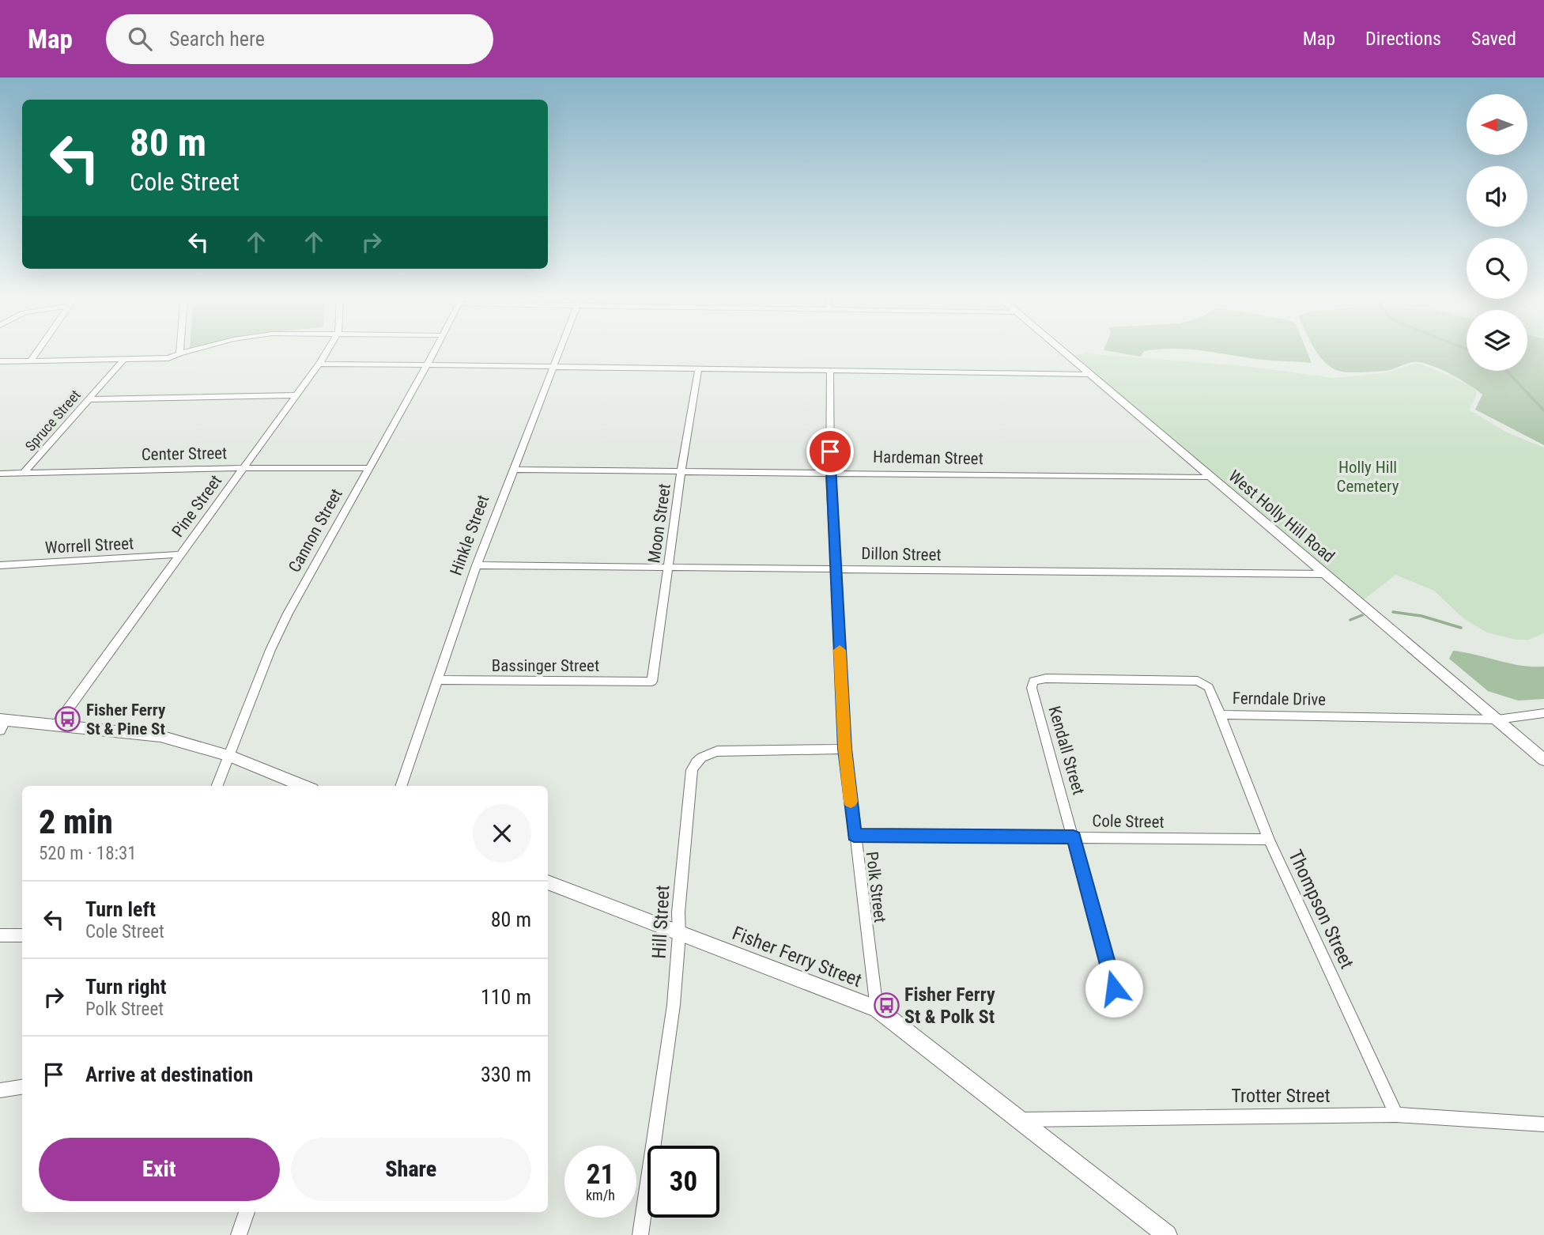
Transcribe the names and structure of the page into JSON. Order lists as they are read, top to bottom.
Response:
{
  "streets": {
    "street": [
      "Spruce Street",
      "Center Street",
      "Hardeman Street",
      "Pine Street",
      "West Holly Hill Road",
      "Moon Street",
      "Cannon Street",
      "Hinkle Street",
      "Worrell Street",
      "Dillon Street",
      "Bassinger Street",
      "Ferndale Drive",
      "Kendall Street",
      "Cole Street",
      "Polk Street",
      "Thompson Street",
      "Hill Street",
      "Fisher Ferry Street",
      "Trotter Street"
    ]
  },
  "crossings": [
    ["Spruce Street", "Center Street"],
    ["Center Street", "Pine Street"],
    ["Center Street", "Cannon Street"],
    ["Hardeman Street", "West Holly Hill Road"],
    ["Hardeman Street", "Moon Street"],
    ["Hardeman Street", "Hinkle Street"],
    ["Hardeman Street", "Polk Street"],
    ["Pine Street", "Worrell Street"],
    ["West Holly Hill Road", "Dillon Street"],
    ["West Holly Hill Road", "Ferndale Drive"],
    ["Moon Street", "Dillon Street"],
    ["Moon Street", "Bassinger Street"],
    ["Hinkle Street", "Dillon Street"],
    ["Hinkle Street", "Bassinger Street"],
    ["Dillon Street", "Polk Street"],
    ["Ferndale Drive", "Kendall Street"],
    ["Ferndale Drive", "Thompson Street"],
    ["Kendall Street", "Cole Street"],
    ["Cole Street", "Polk Street"],
    ["Cole Street", "Thompson Street"],
    ["Polk Street", "Hill Street"],
    ["Polk Street", "Fisher Ferry Street"],
    ["Thompson Street", "Trotter Street"],
    ["Hill Street", "Fisher Ferry Street"],
    ["Fisher Ferry Street", "Trotter Street"]
  ],
  "parks": ["Holly Hill Cemetery"],
  "places": {
    "bus stop": ["Fisher Ferry St & Pine St", "Fisher Ferry St & Polk St"]
  },
  "north": "left",
  "page": {
    "header": "Map",
    "search": "Search here",
    "nav": ["Map", "Directions", "Saved"],
    "turn": ["80 m", "Cole Street"],
    "heading": ["2 min", "520 m · 18:31"],
    "list": [
      {
        "name": "Turn left",
        "note": "Cole Street",
        "value": "80 m"
      },
      {
        "name": "Turn right",
        "note": "Polk Street",
        "value": "110 m"
      },
      {
        "name": "Arrive at destination",
        "value": "330 m"
      }
    ],
    "buttons": ["Exit", "Share"],
    "speed": "21 km/h",
    "limit": "30"
  }
}
